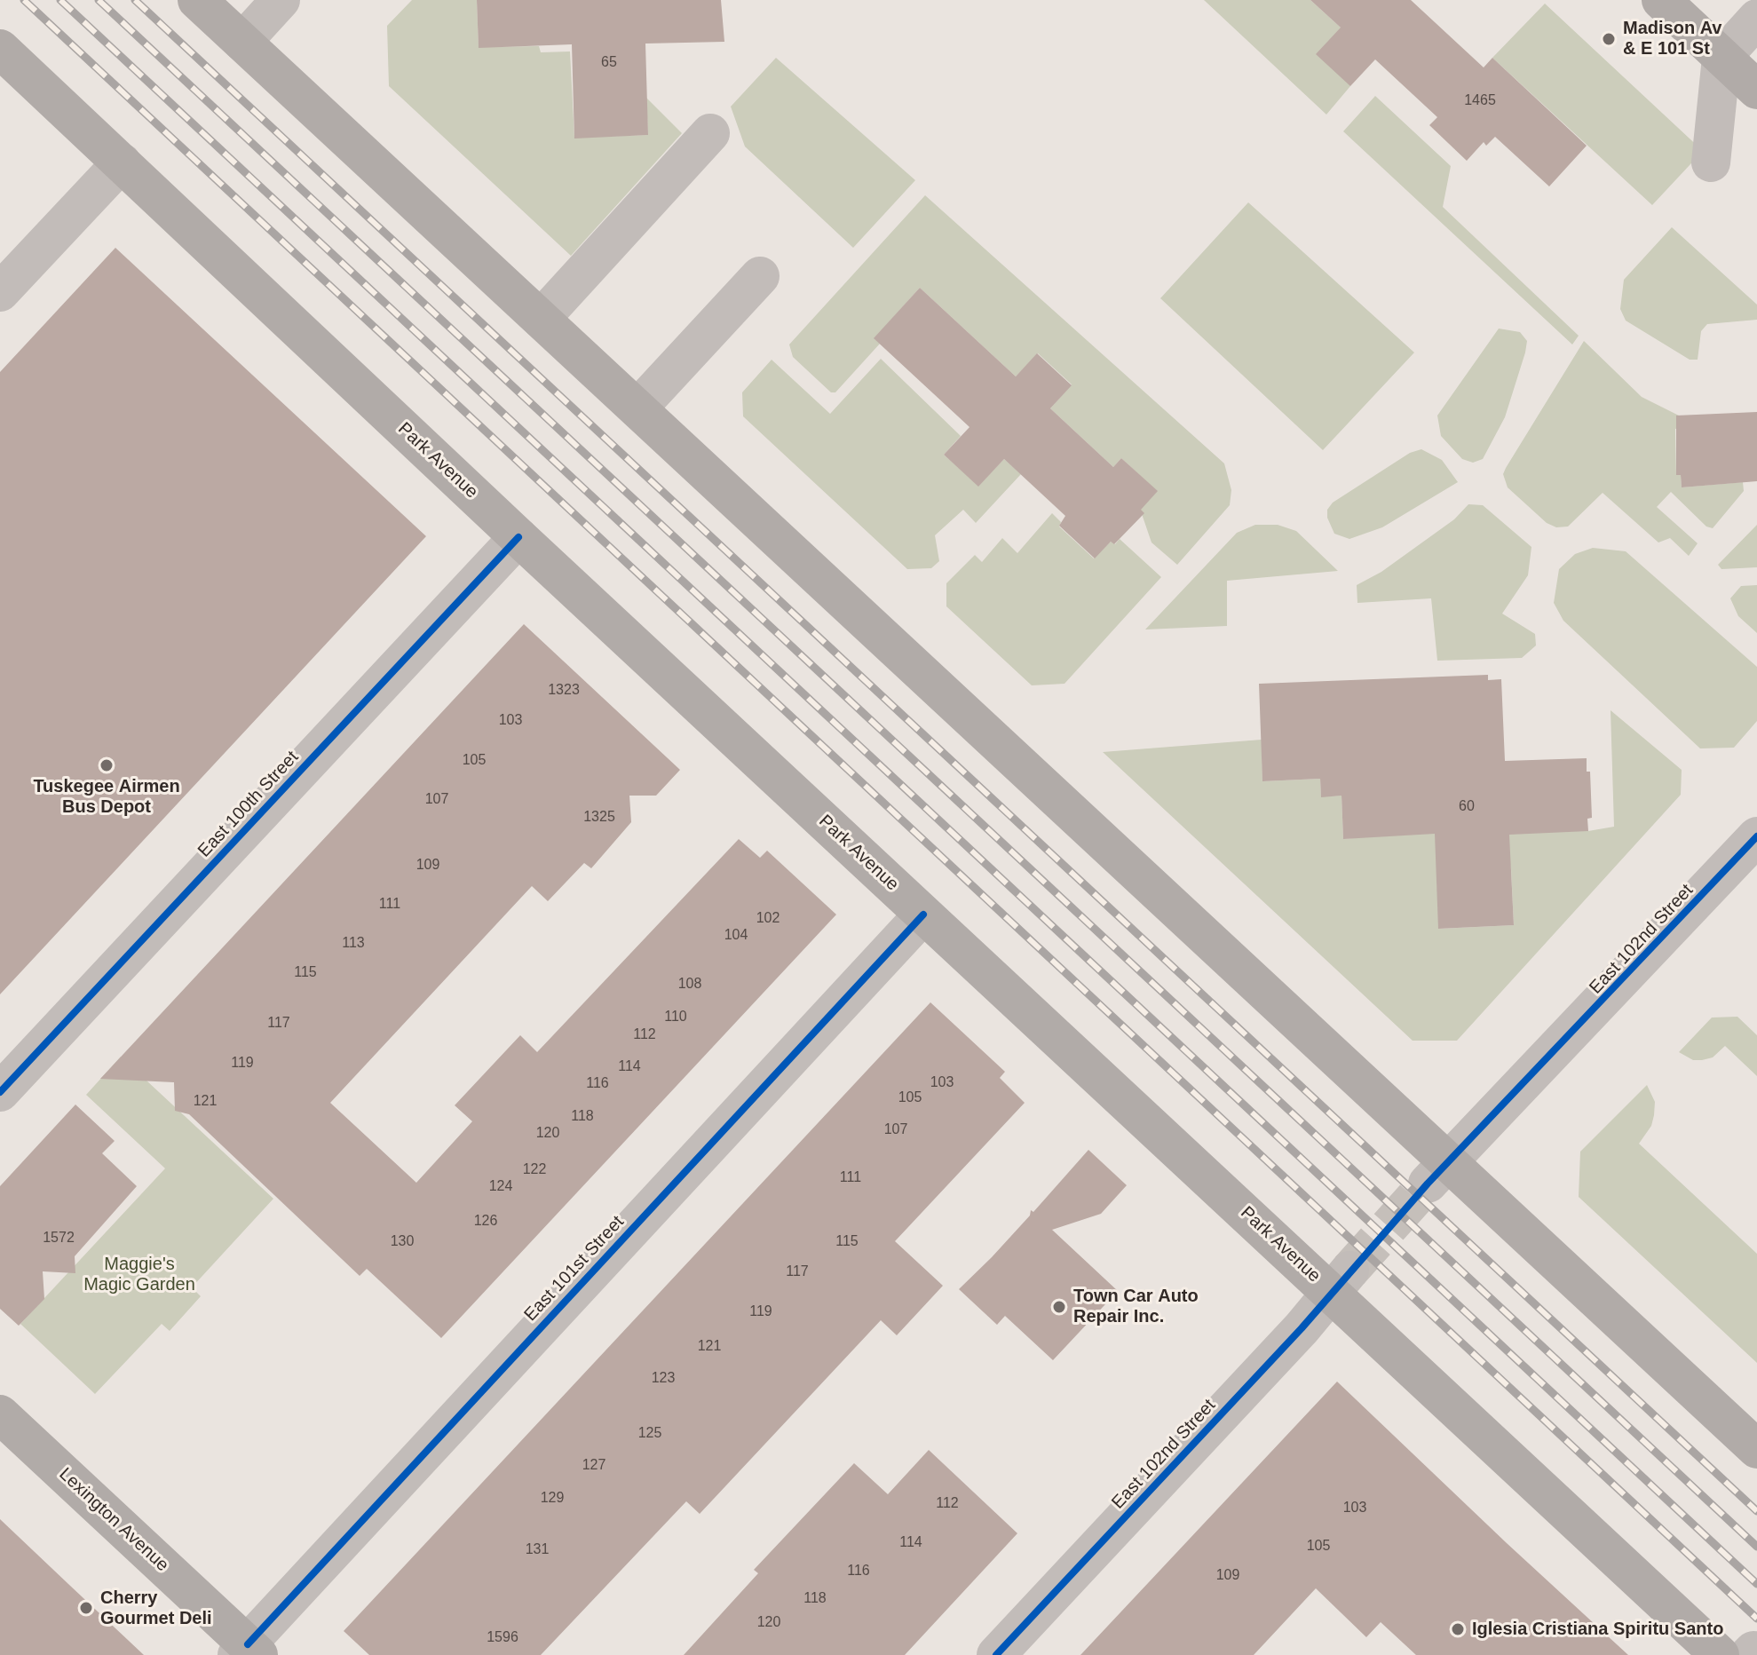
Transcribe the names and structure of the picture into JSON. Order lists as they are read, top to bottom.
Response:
{
  "streets": {
    "main road": ["Park Avenue", "Lexington Avenue"],
    "street": ["East 100th Street", "East 102nd Street", "East 101st Street"]
  },
  "crossings": [
    ["Park Avenue", "East 100th Street"],
    ["Park Avenue", "East 102nd Street"],
    ["Park Avenue", "East 101st Street"],
    ["East 101st Street", "Lexington Avenue"]
  ],
  "parks": ["Maggie's Magic Garden"],
  "places": [
    "Madison Av & E 101 St",
    "Tuskegee Airmen Bus Depot",
    "Town Car Auto Repair Inc.",
    "Cherry Gourmet Deli",
    "Iglesia Cristiana Spiritu Santo"
  ],
  "house_numbers": [
    "65",
    "1465",
    "1323",
    "103",
    "105",
    "107",
    "60",
    "1325",
    "109",
    "111",
    "102",
    "104",
    "113",
    "115",
    "108",
    "110",
    "117",
    "112",
    "119",
    "114",
    "103",
    "116",
    "105",
    "121",
    "118",
    "107",
    "120",
    "122",
    "111",
    "124",
    "126",
    "1572",
    "130",
    "115",
    "117",
    "119",
    "121",
    "123",
    "125",
    "127",
    "129",
    "112",
    "103",
    "114",
    "105",
    "131",
    "116",
    "109",
    "118",
    "120",
    "1596"
  ]
}
